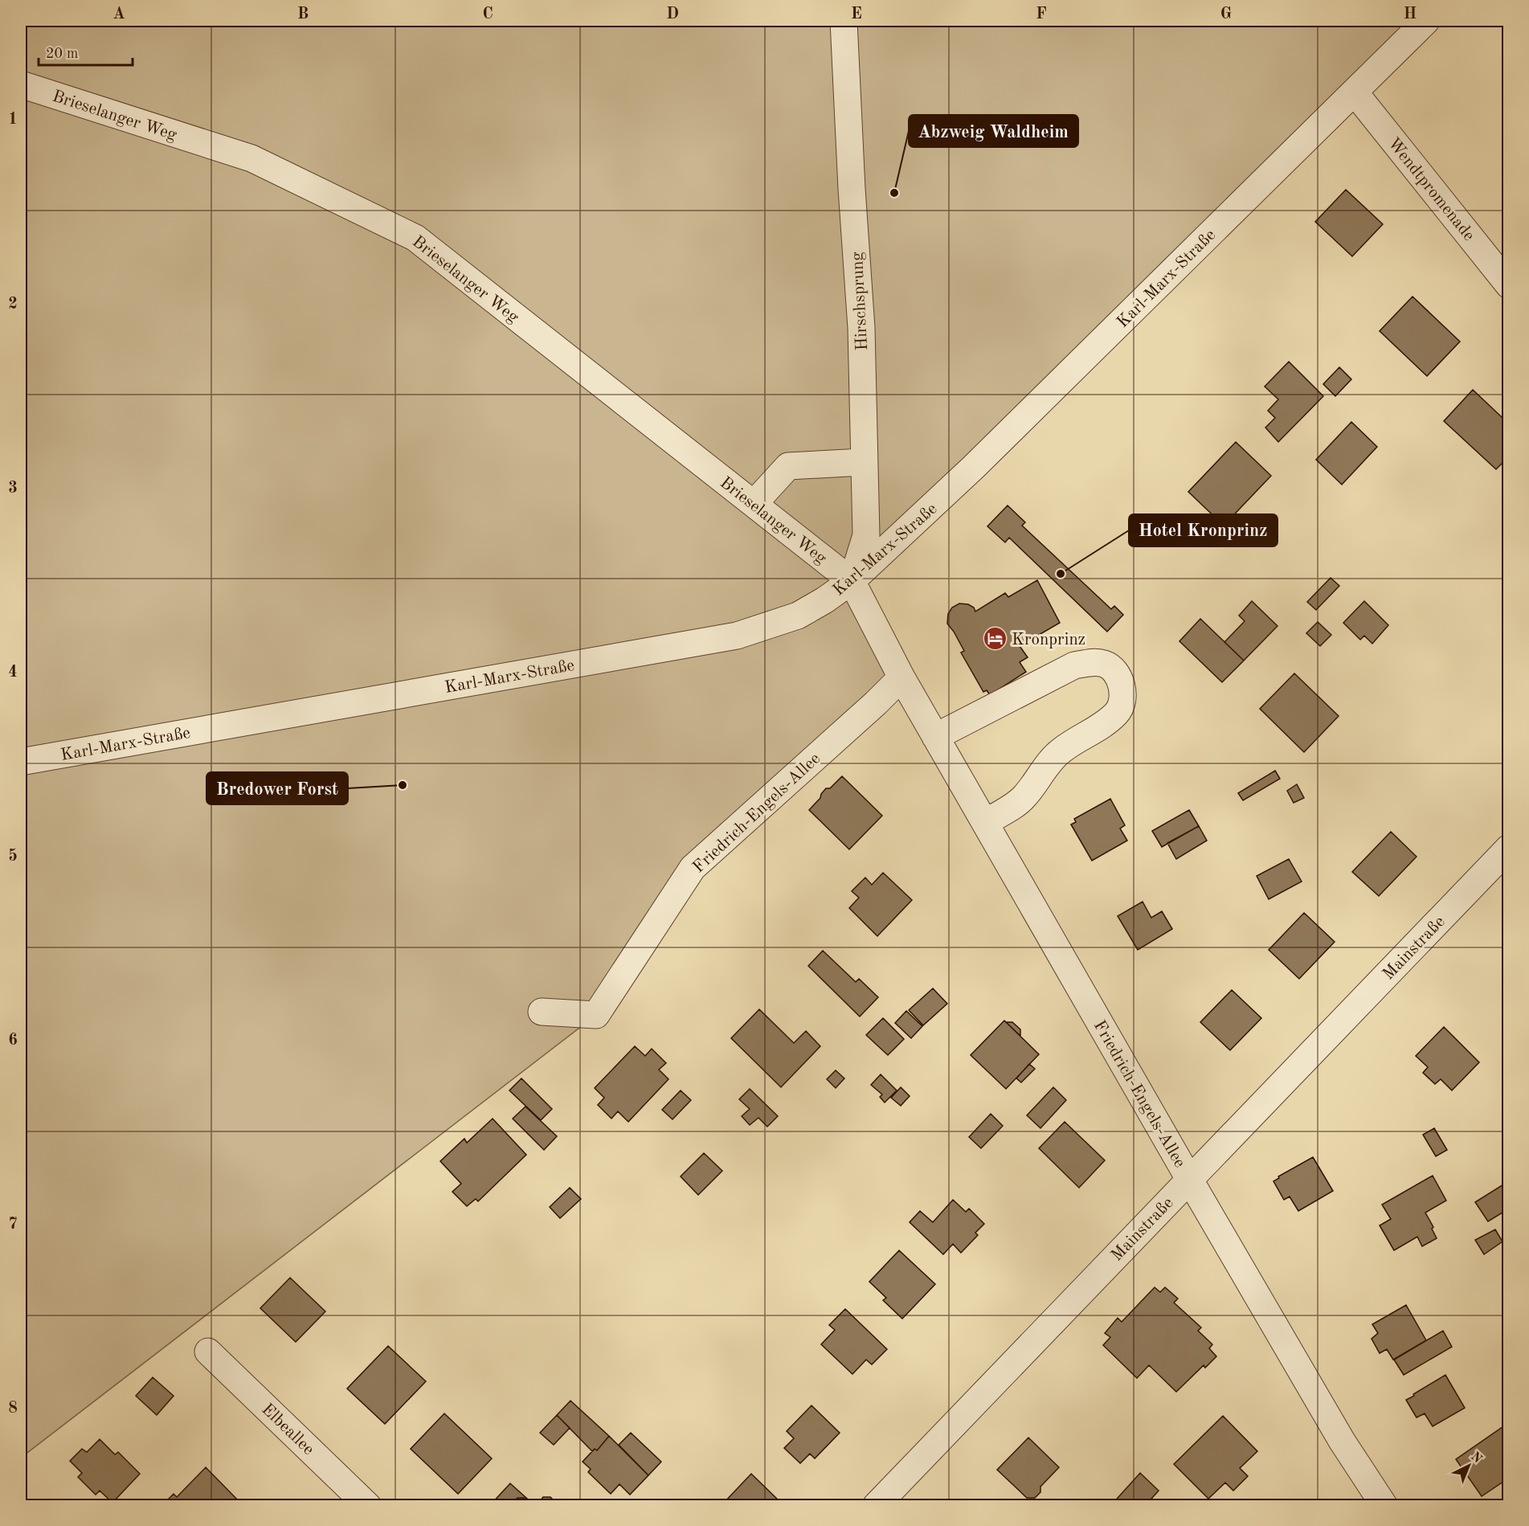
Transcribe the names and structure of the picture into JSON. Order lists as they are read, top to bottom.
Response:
{
  "streets": {
    "street": [
      "Brieselanger Weg",
      "Wendtpromenade",
      "Karl-Marx-Straße",
      "Hirschsprung",
      "Friedrich-Engels-Allee",
      "Mainstraße",
      "Elbeallee"
    ]
  },
  "crossings": [
    ["Brieselanger Weg", "Karl-Marx-Straße"],
    ["Brieselanger Weg", "Hirschsprung"],
    ["Brieselanger Weg", "Friedrich-Engels-Allee"],
    ["Wendtpromenade", "Karl-Marx-Straße"],
    ["Karl-Marx-Straße", "Hirschsprung"],
    ["Karl-Marx-Straße", "Friedrich-Engels-Allee"],
    ["Hirschsprung", "Friedrich-Engels-Allee"],
    ["Friedrich-Engels-Allee", "Mainstraße"]
  ],
  "places": {
    "other": ["Abzweig Waldheim", "Hotel Kronprinz", "Bredower Forst"],
    "hotel": ["Kronprinz"]
  },
  "scale_bar": "20 m",
  "north": "top right",
  "grid": {
    "columns": [
      "A",
      "B",
      "C",
      "D",
      "E",
      "F",
      "G",
      "H"
    ],
    "rows": [
      "1",
      "2",
      "3",
      "4",
      "5",
      "6",
      "7",
      "8"
    ]
  }
}
